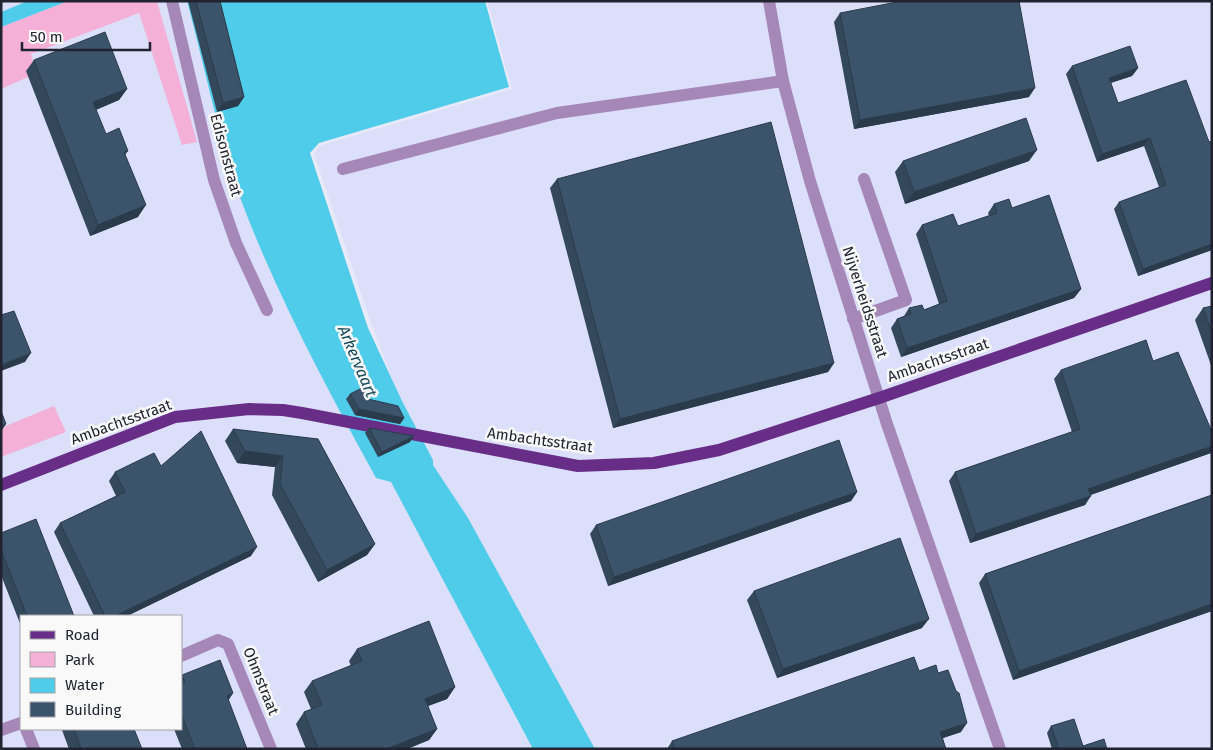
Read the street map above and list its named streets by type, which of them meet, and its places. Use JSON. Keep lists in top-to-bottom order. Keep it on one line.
{"streets":{"main road":["Ambachtsstraat"],"street":["Edisonstraat","Nijverheidsstraat","Ohmstraat"]},"crossings":[["Nijverheidsstraat","Ambachtsstraat"]],"water":["Arkervaart"],"legend":["Road","Park","Water","Building"],"scale_bar":"50 m"}
